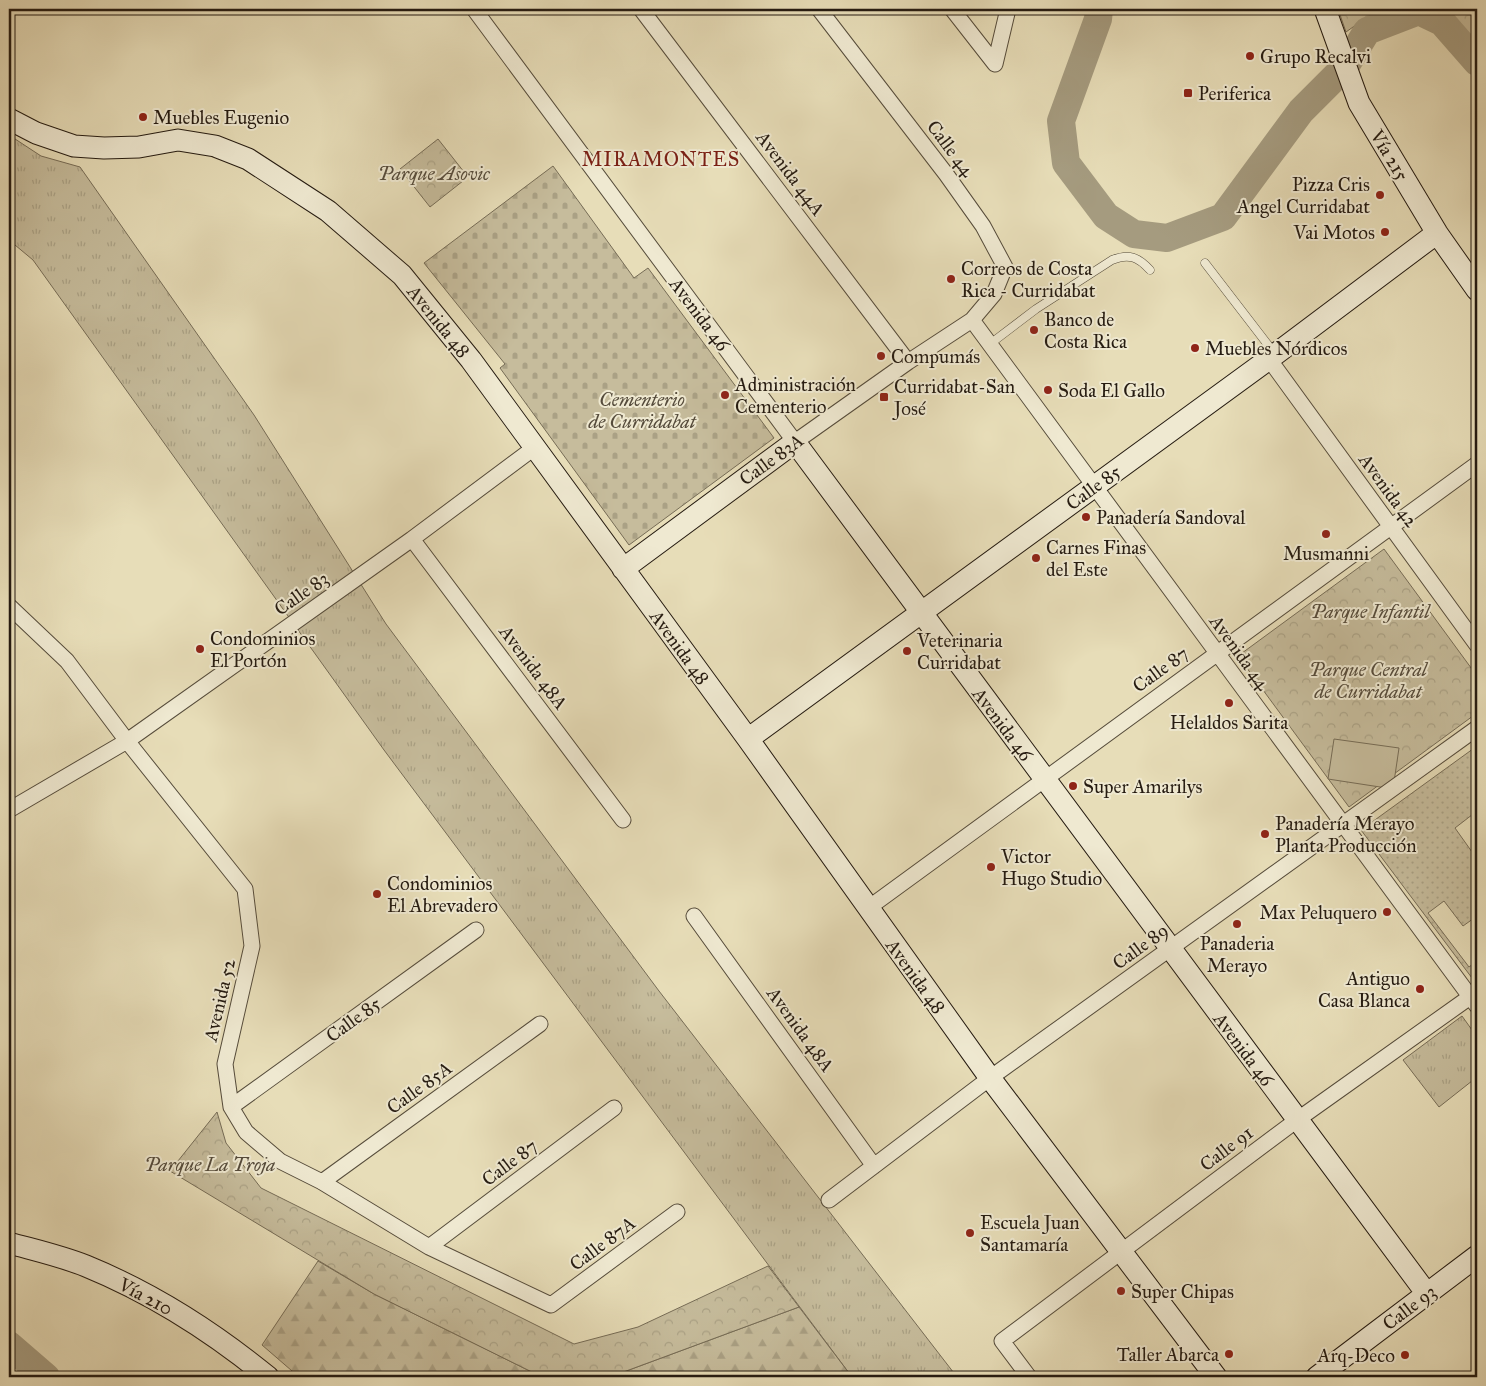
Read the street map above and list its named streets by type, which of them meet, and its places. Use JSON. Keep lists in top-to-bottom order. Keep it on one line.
{"streets":{"main road":["Vía 215","Avenida 46","Avenida 48","Calle 83A","Calle 85","Vía 210","Calle 93"],"street":["Calle 44","Avenida 44A","Avenida 42","Calle 83","Avenida 44","Avenida 48A","Calle 87","Calle 89","Avenida 52","Calle 85A","Calle 91","Calle 87A"]},"crossings":[["Calle 44","Calle 83A"],["Calle 44","Avenida 44"],["Vía 215","Calle 85"],["Avenida 44A","Calle 83A"],["Avenida 46","Calle 83A"],["Avenida 46","Calle 85"],["Avenida 46","Calle 87"],["Avenida 46","Calle 89"],["Avenida 46","Calle 91"],["Avenida 46","Calle 93"],["Avenida 48","Calle 83A"],["Avenida 48","Calle 85"],["Avenida 48","Calle 83"],["Avenida 48","Calle 87"],["Avenida 48","Calle 89"],["Avenida 48","Calle 91"],["Calle 83A","Avenida 44"],["Calle 85","Avenida 42"],["Calle 85","Avenida 44"],["Calle 85","Avenida 52"],["Avenida 42","Calle 87"],["Calle 83","Avenida 48A"],["Calle 83","Avenida 52"],["Avenida 44","Calle 87"],["Avenida 44","Calle 89"],["Avenida 44","Calle 91"],["Avenida 48A","Calle 89"],["Calle 87","Avenida 52"],["Avenida 52","Calle 85A"],["Avenida 52","Calle 87A"]],"districts":["MIRAMONTES"],"parks":["Parque Asovic","Cementerio de Curridabat","Parque Infantil","Parque Central de Curridabat","Parque La Troja"],"places":{"other":["Grupo Recalvi","Muebles Eugenio","Pizza Cris Angel Curridabat","Vai Motos","Correos de Costa Rica - Curridabat","Banco de Costa Rica","Muebles Nórdicos","Compumás","Soda El Gallo","Administración Cementerio","Panadería Sandoval","Musmanni","Carnes Finas del Este","Condominios El Portón","Veterinaria Curridabat","Helaldos Sarita","Super Amarilys","Panadería Merayo Planta Producción","Victor Hugo Studio","Condominios El Abrevadero","Max Peluquero","Panaderia Merayo","Antiguo Casa Blanca","Escuela Juan Santamaría","Super Chipas","Taller Abarca","Arq-Deco"],"transit":["Periferica","Curridabat-San José"]}}
